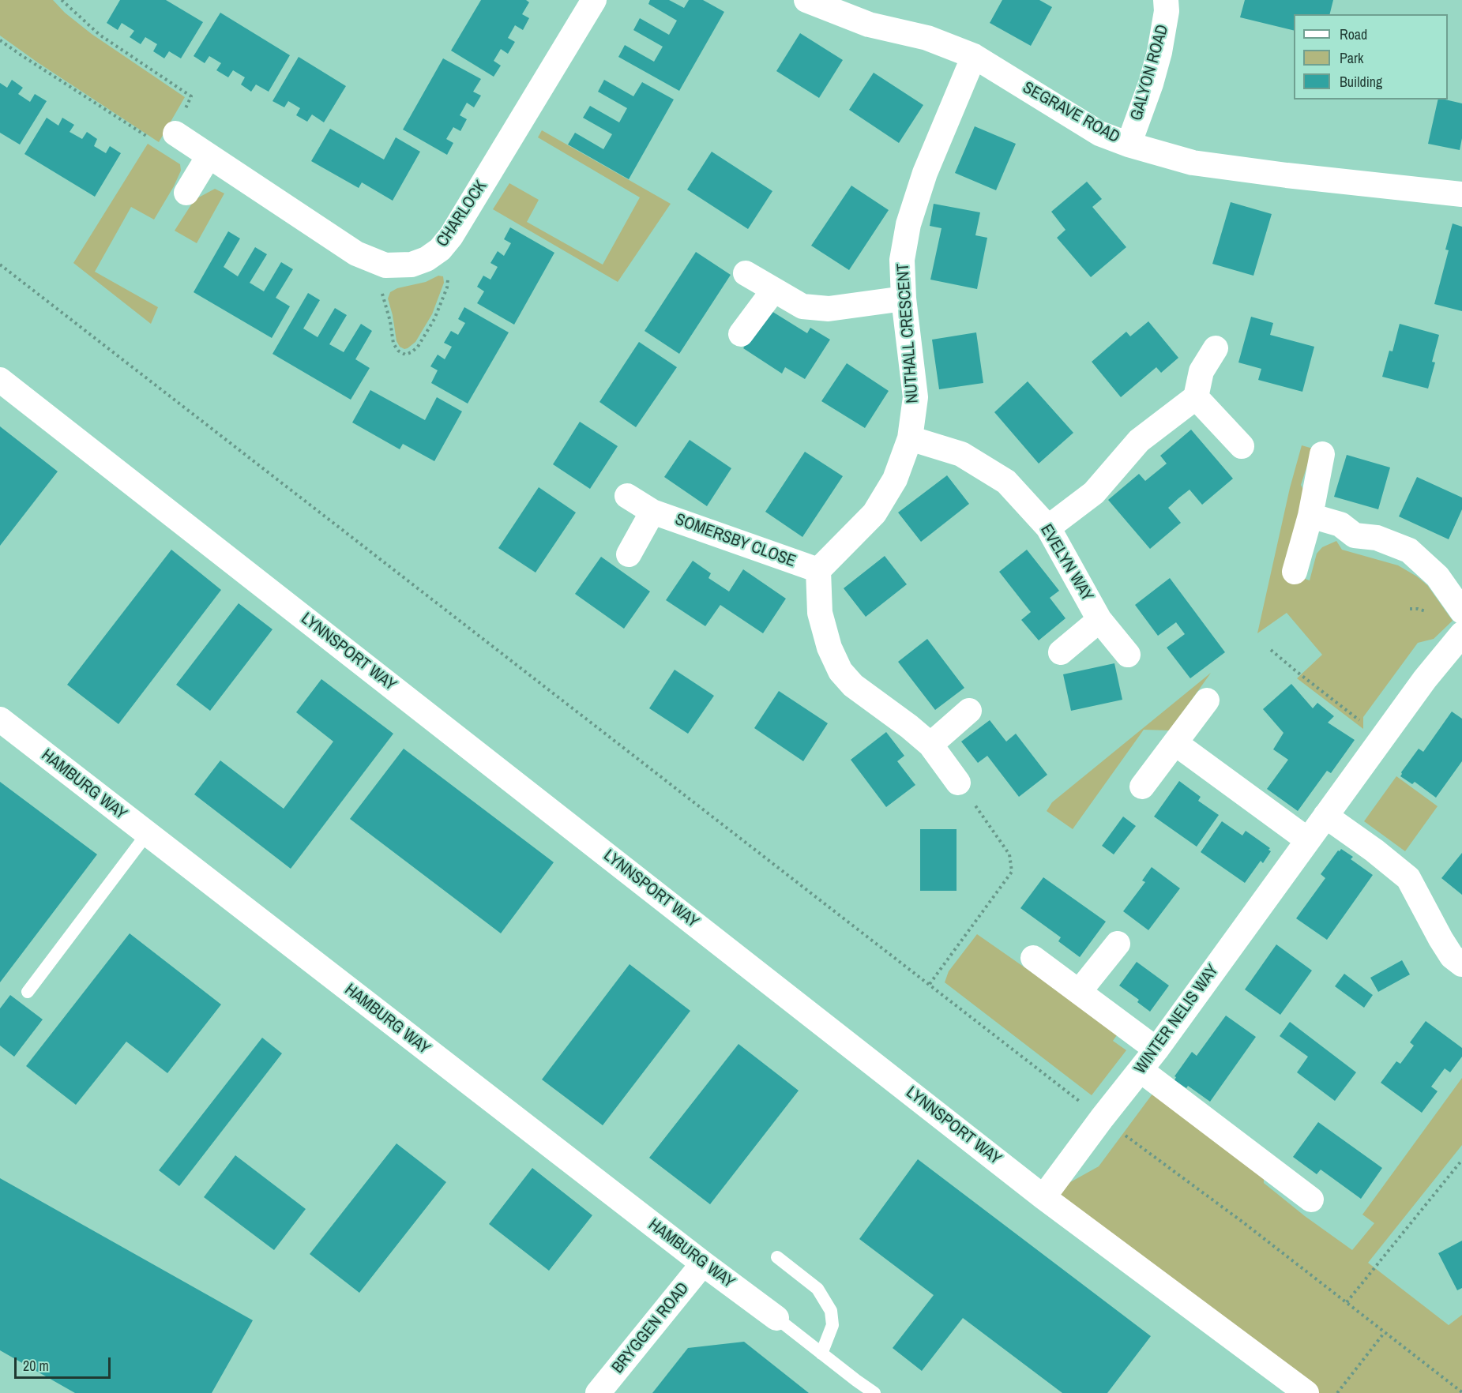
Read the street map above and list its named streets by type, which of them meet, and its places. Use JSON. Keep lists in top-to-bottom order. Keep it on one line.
{"streets":{"street":["GALYON ROAD","SEGRAVE ROAD","CHARLOCK","NUTHALL CRESCENT","SOMERSBY CLOSE","EVELYN WAY","LYNNSPORT WAY","HAMBURG WAY","WINTER NELIS WAY","BRYGGEN ROAD"]},"crossings":[["GALYON ROAD","SEGRAVE ROAD"],["SEGRAVE ROAD","NUTHALL CRESCENT"],["NUTHALL CRESCENT","SOMERSBY CLOSE"],["NUTHALL CRESCENT","EVELYN WAY"],["LYNNSPORT WAY","WINTER NELIS WAY"],["HAMBURG WAY","BRYGGEN ROAD"]],"legend":["Road","Park","Building"],"scale_bar":"20 m"}
